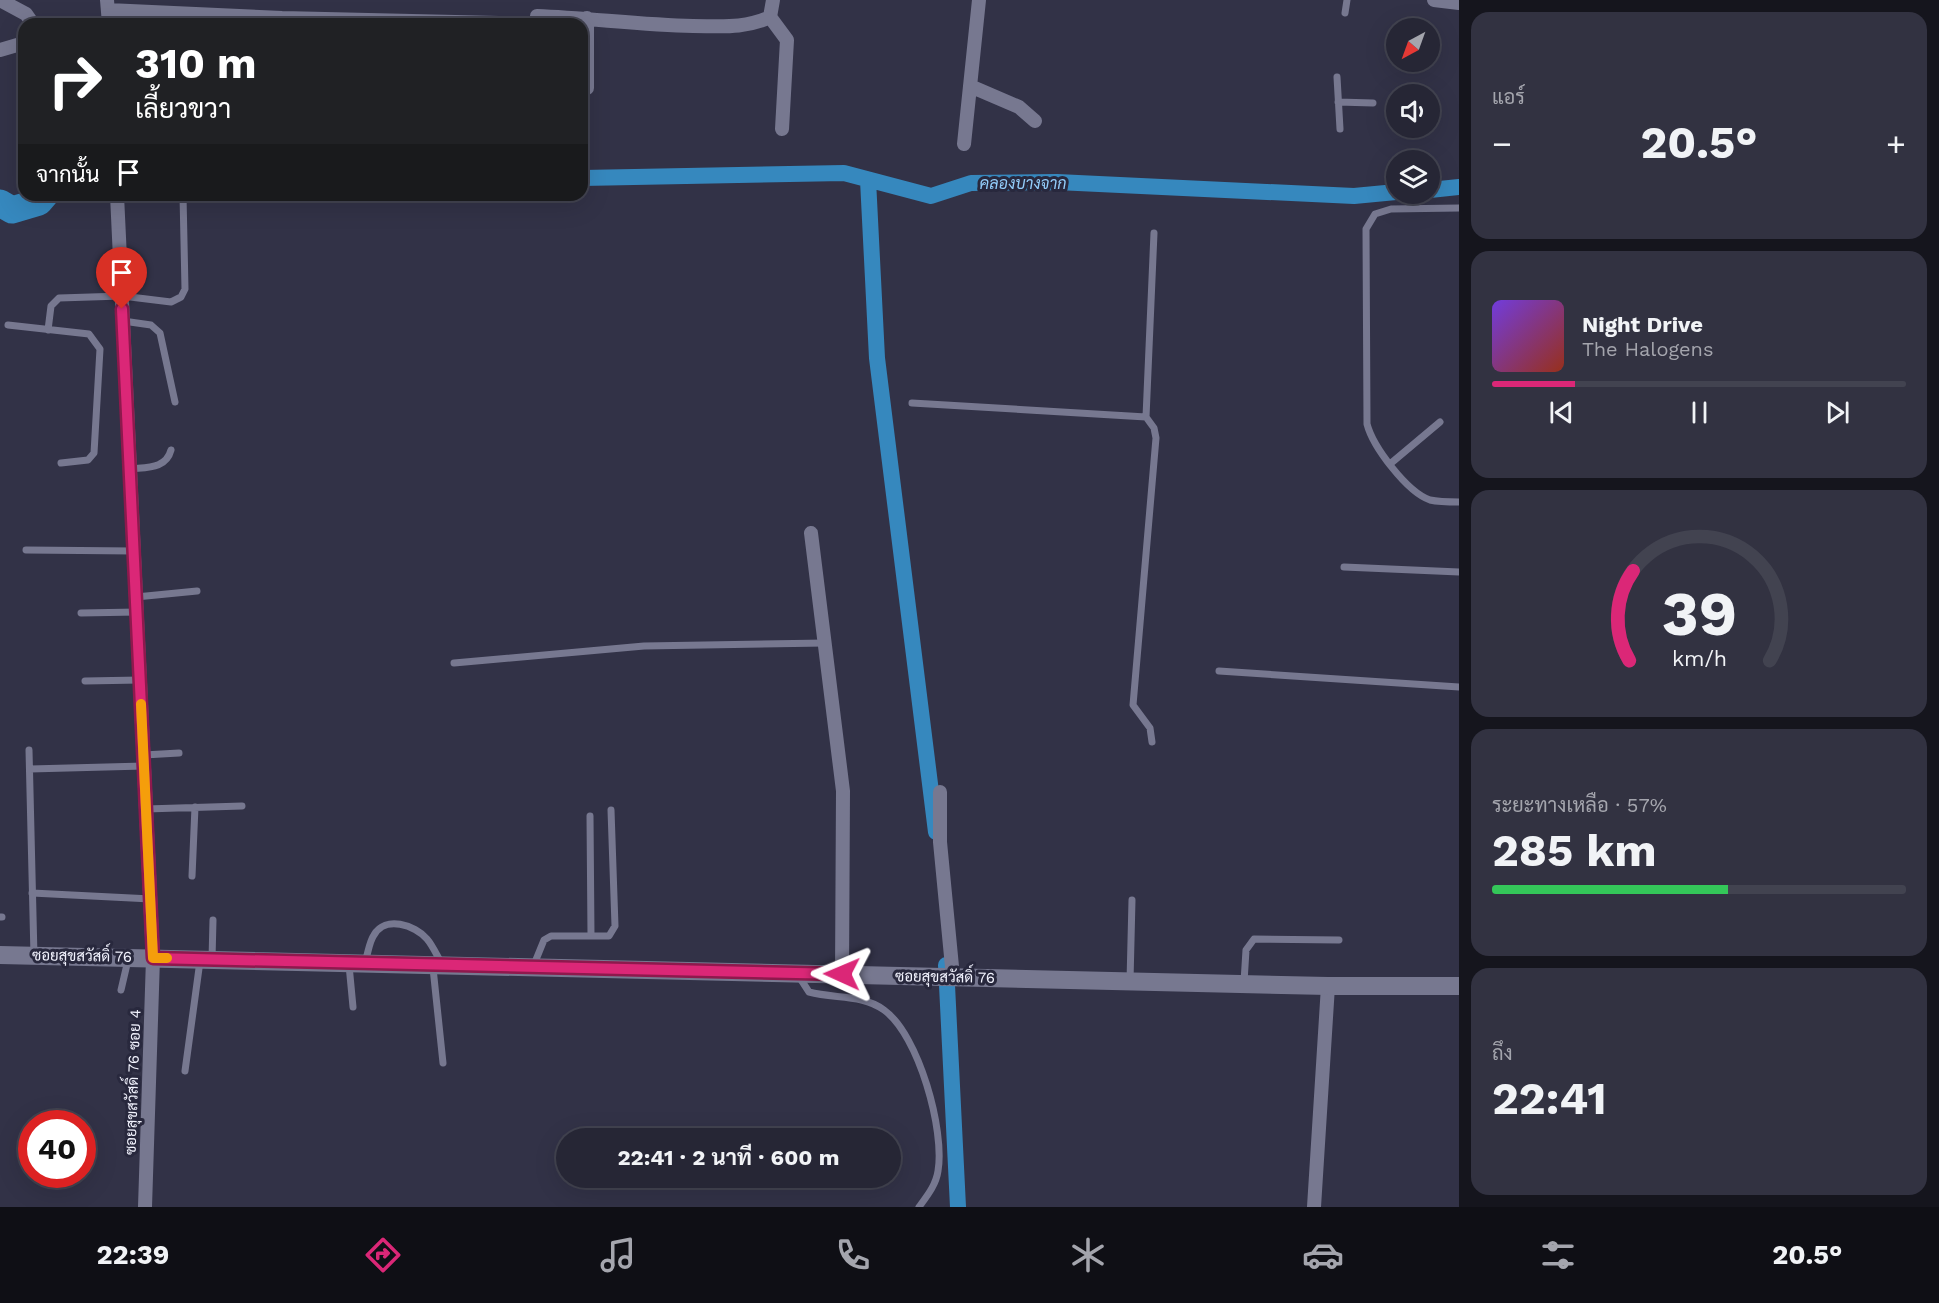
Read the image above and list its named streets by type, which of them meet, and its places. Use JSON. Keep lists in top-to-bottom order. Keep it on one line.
{"streets":{"street":["ซอยสุขสวัสดิ์ 76","ซอยสุขสวัสดิ์ 76 ซอย 4"]},"crossings":[["ซอยสุขสวัสดิ์ 76","ซอยสุขสวัสดิ์ 76 ซอย 4"]],"water":["คลองบางจาก"],"north":"bottom left","page":{"tile":["แอร์",["ระยะทางเหลือ · 57%","285 km"],["ถึง","22:41"]],"turn":["310 m","เลี้ยวขวา"],"heat":["−","20.5°","+"],"then":"จากนั้น","song":["Night Drive","The Halogens"],"limit":"40","trip":"22:41 · 2 นาที · 600 m","tabs":["22:39","20.5°"],"gauge":["39","km/h"]}}
